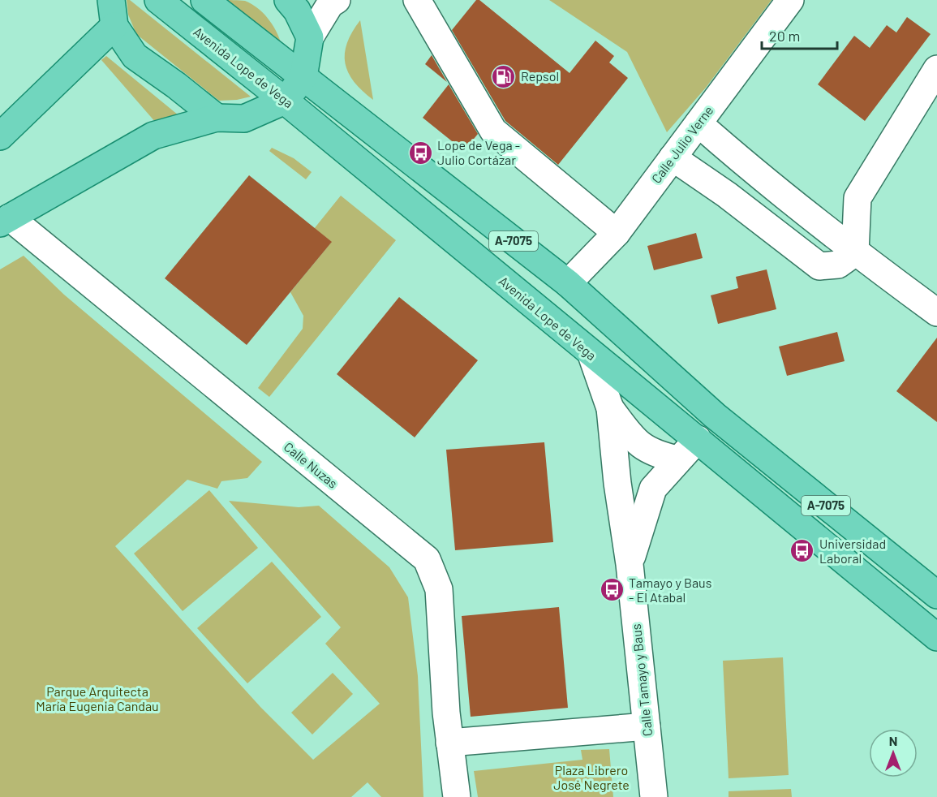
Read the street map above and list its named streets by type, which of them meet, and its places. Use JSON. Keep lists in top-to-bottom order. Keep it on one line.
{"streets":{"main road":["Avenida Lope de Vega","A-7075"],"street":["Calle Julio Verne","Calle Nuzas","Calle Tamayo y Baus"]},"crossings":[["Avenida Lope de Vega","Calle Tamayo y Baus"],["Calle Julio Verne","A-7075"]],"parks":["Parque Arquitecta María Eugenia Candau","Plaza Librero José Negrete"],"places":{"fuel station":["Repsol"],"bus stop":["Lope de Vega - Julio Cortázar","Universidad Laboral","Tamayo y Baus - El Atabal"]},"scale_bar":"20 m","north":"top"}
